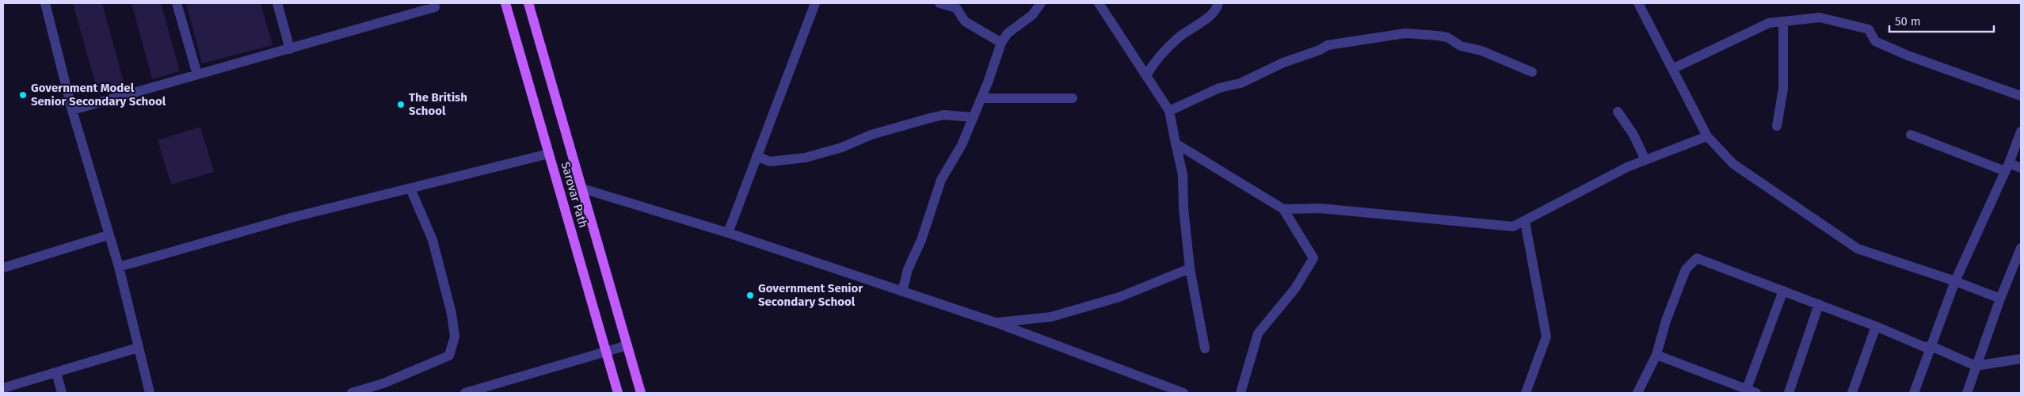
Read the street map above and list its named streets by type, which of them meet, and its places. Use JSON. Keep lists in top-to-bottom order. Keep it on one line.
{"streets":{"main road":["Sarovar Path"]},"places":["Government Model Senior Secondary School","The British School","Government Senior Secondary School"],"scale_bar":"50 m"}
